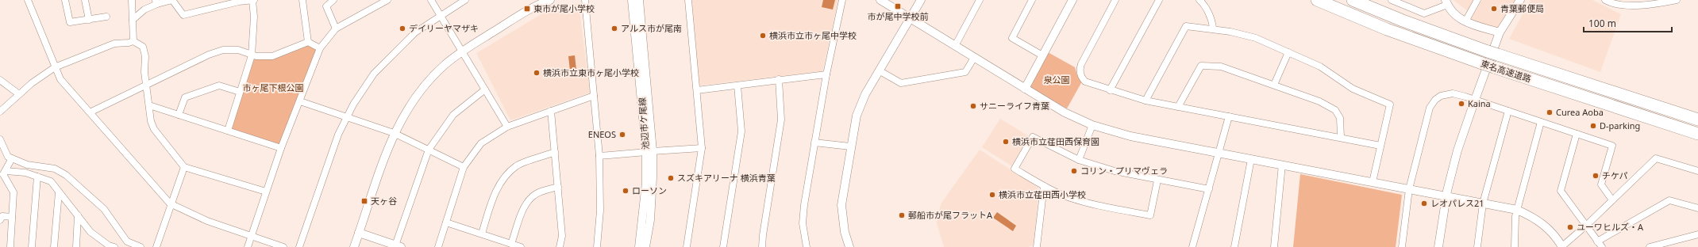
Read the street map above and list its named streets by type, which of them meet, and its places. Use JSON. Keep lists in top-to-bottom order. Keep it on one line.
{"streets":{"highway":["東名高速道路"],"street":["池辺市ケ尾線"]},"parks":["泉公園","市ヶ尾下根公園"],"places":{"transit":["市が尾中学校前","東市が尾小学校","天ヶ谷"],"other":["青葉郵便局","デイリーヤマザキ","アルス市が尾南","横浜市立市ヶ尾中学校","横浜市立東市ヶ尾小学校","Kaina","サニーライフ青葉","Curea Aoba","D-parking","ENEOS","横浜市立荏田西保育園","コリン・プリマヴェラ","チケパ","スズキアリーナ 横浜青葉","ローソン","横浜市立荏田西小学校","レオパレス21","郵船市が尾フラットA","ユーワヒルズ・A"]},"scale_bar":"100 m"}
